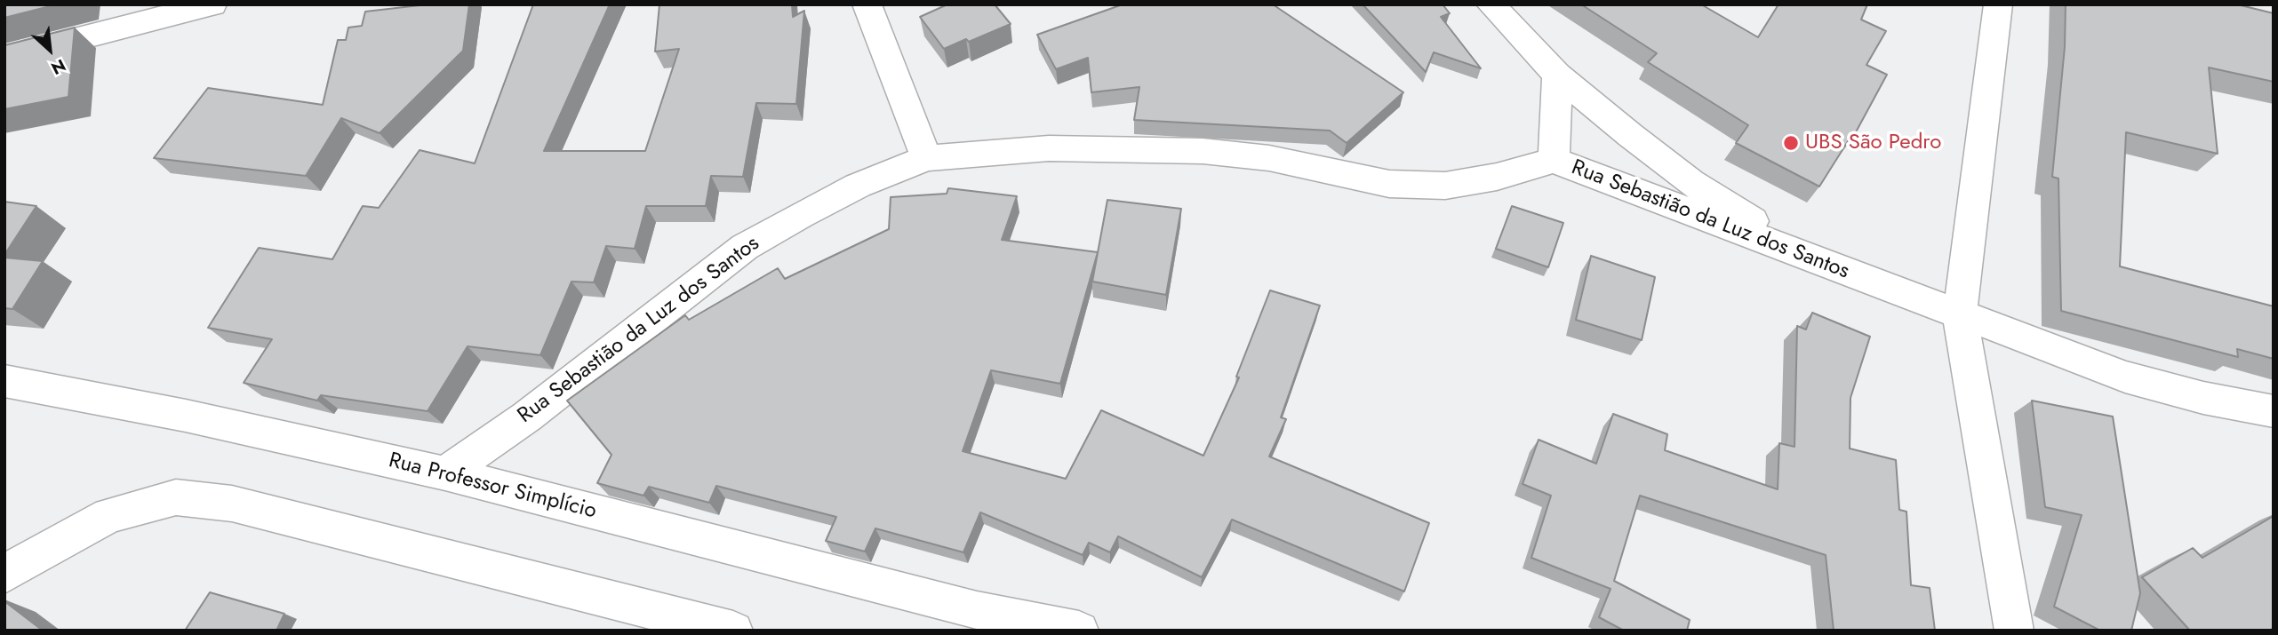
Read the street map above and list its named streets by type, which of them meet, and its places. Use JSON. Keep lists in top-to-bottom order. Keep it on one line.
{"streets":{"street":["Rua Sebastião da Luz dos Santos","Rua Professor Simplício"]},"crossings":[["Rua Sebastião da Luz dos Santos","Rua Professor Simplício"]],"places":["UBS São Pedro"],"north":"bottom right"}
